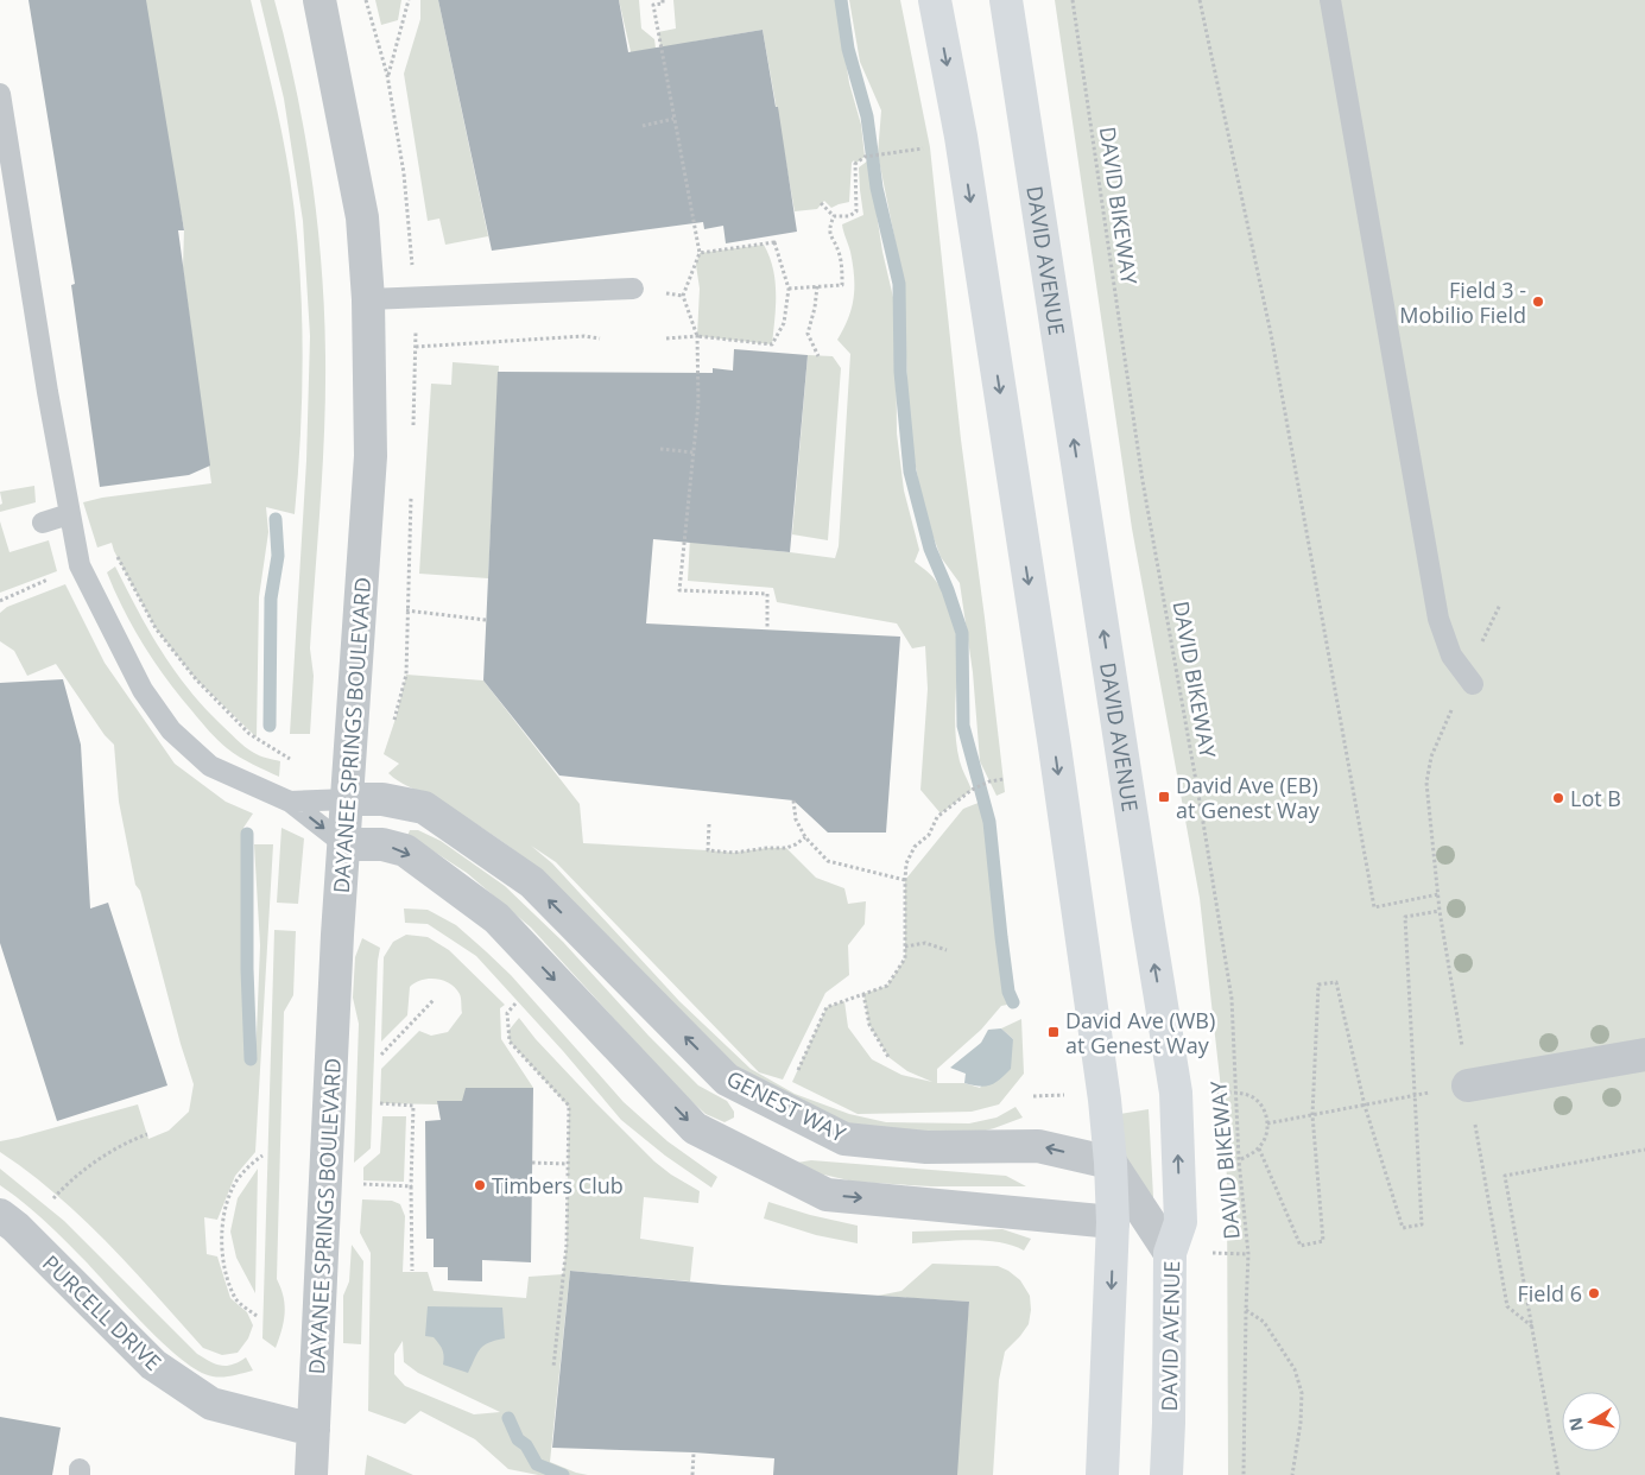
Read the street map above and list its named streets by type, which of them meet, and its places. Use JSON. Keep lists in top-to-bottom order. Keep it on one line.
{"streets":{"main road":["DAVID AVENUE"],"street":["DAYANEE SPRINGS BOULEVARD","GENEST WAY","PURCELL DRIVE"],"path":["DAVID BIKEWAY"]},"crossings":[["DAYANEE SPRINGS BOULEVARD","GENEST WAY"],["DAYANEE SPRINGS BOULEVARD","PURCELL DRIVE"]],"places":{"other":["Field 3 - Mobilio Field","Lot B","Timbers Club","Field 6"],"transit":["David Ave (EB) at Genest Way","David Ave (WB) at Genest Way"]},"north":"left"}
